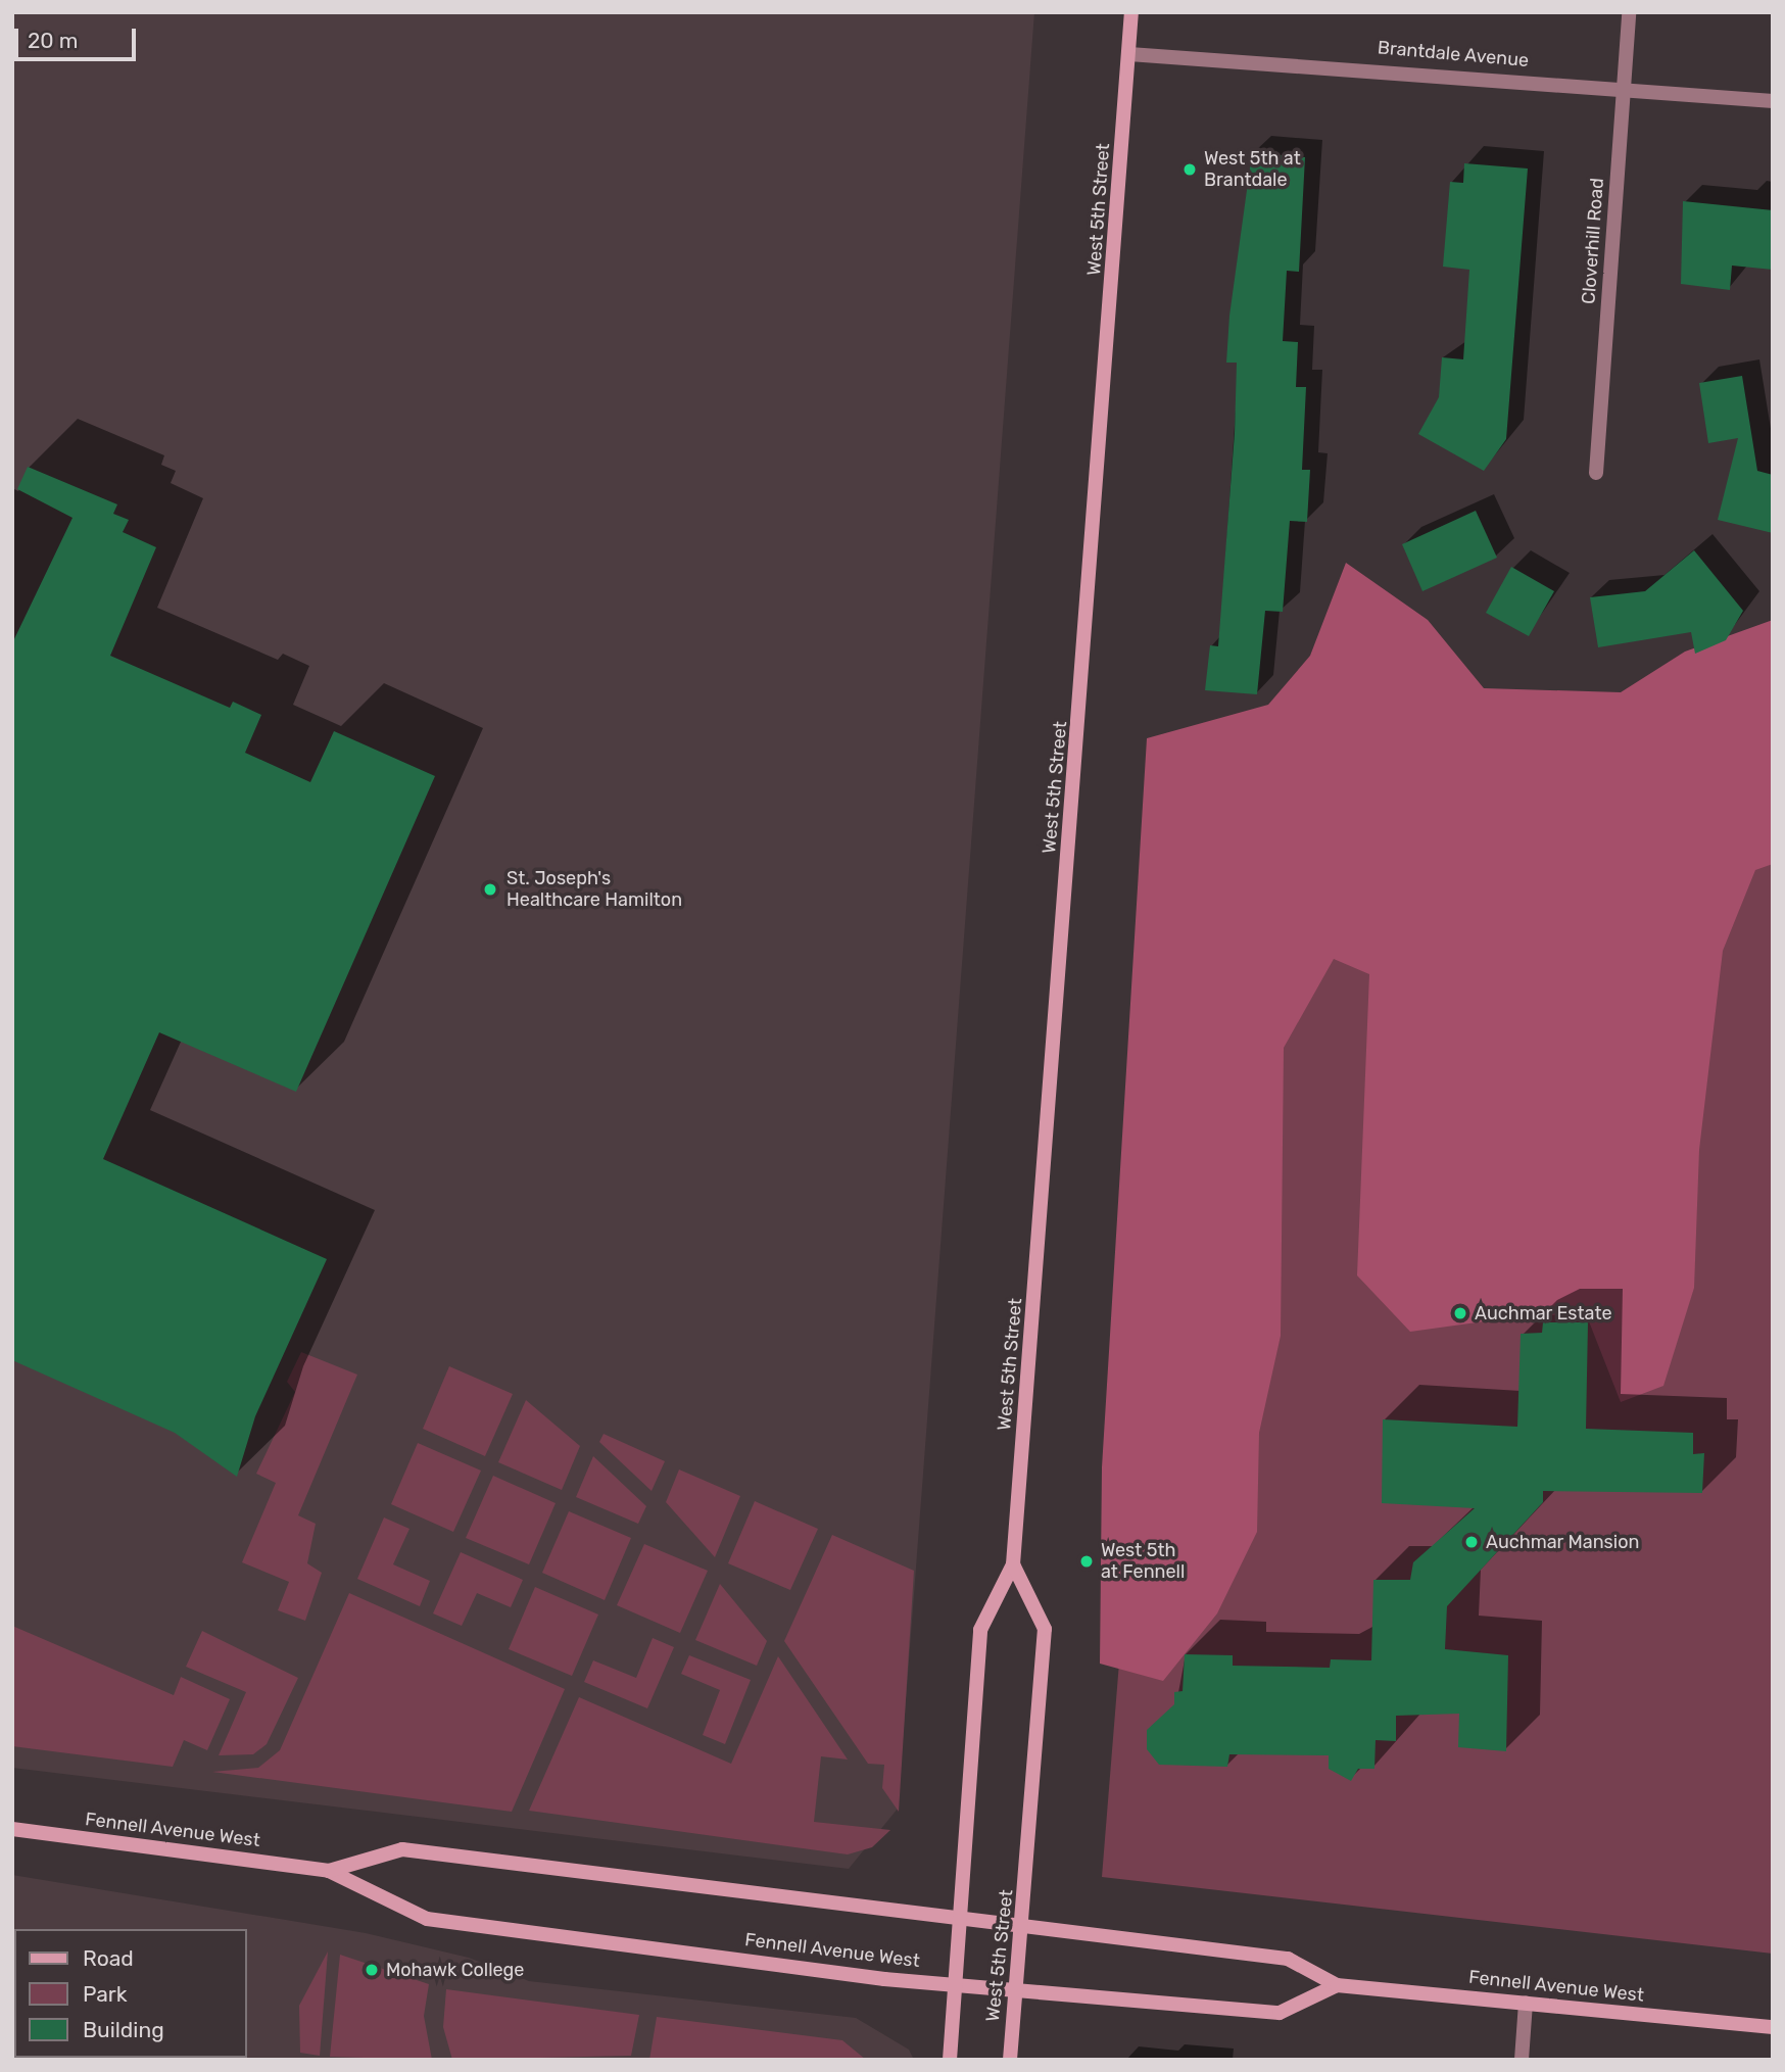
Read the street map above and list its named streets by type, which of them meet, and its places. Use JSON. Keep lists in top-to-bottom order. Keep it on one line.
{"streets":{"main road":["West 5th Street","Fennell Avenue West"],"street":["Brantdale Avenue","Cloverhill Road"]},"crossings":[["Brantdale Avenue","West 5th Street"],["Brantdale Avenue","Cloverhill Road"],["West 5th Street","Fennell Avenue West"]],"places":["West 5th at Brantdale","St. Joseph's Healthcare Hamilton","Auchmar Estate","Auchmar Mansion","West 5th at Fennell","Mohawk College"],"legend":["Road","Park","Building"],"scale_bar":"20 m"}
